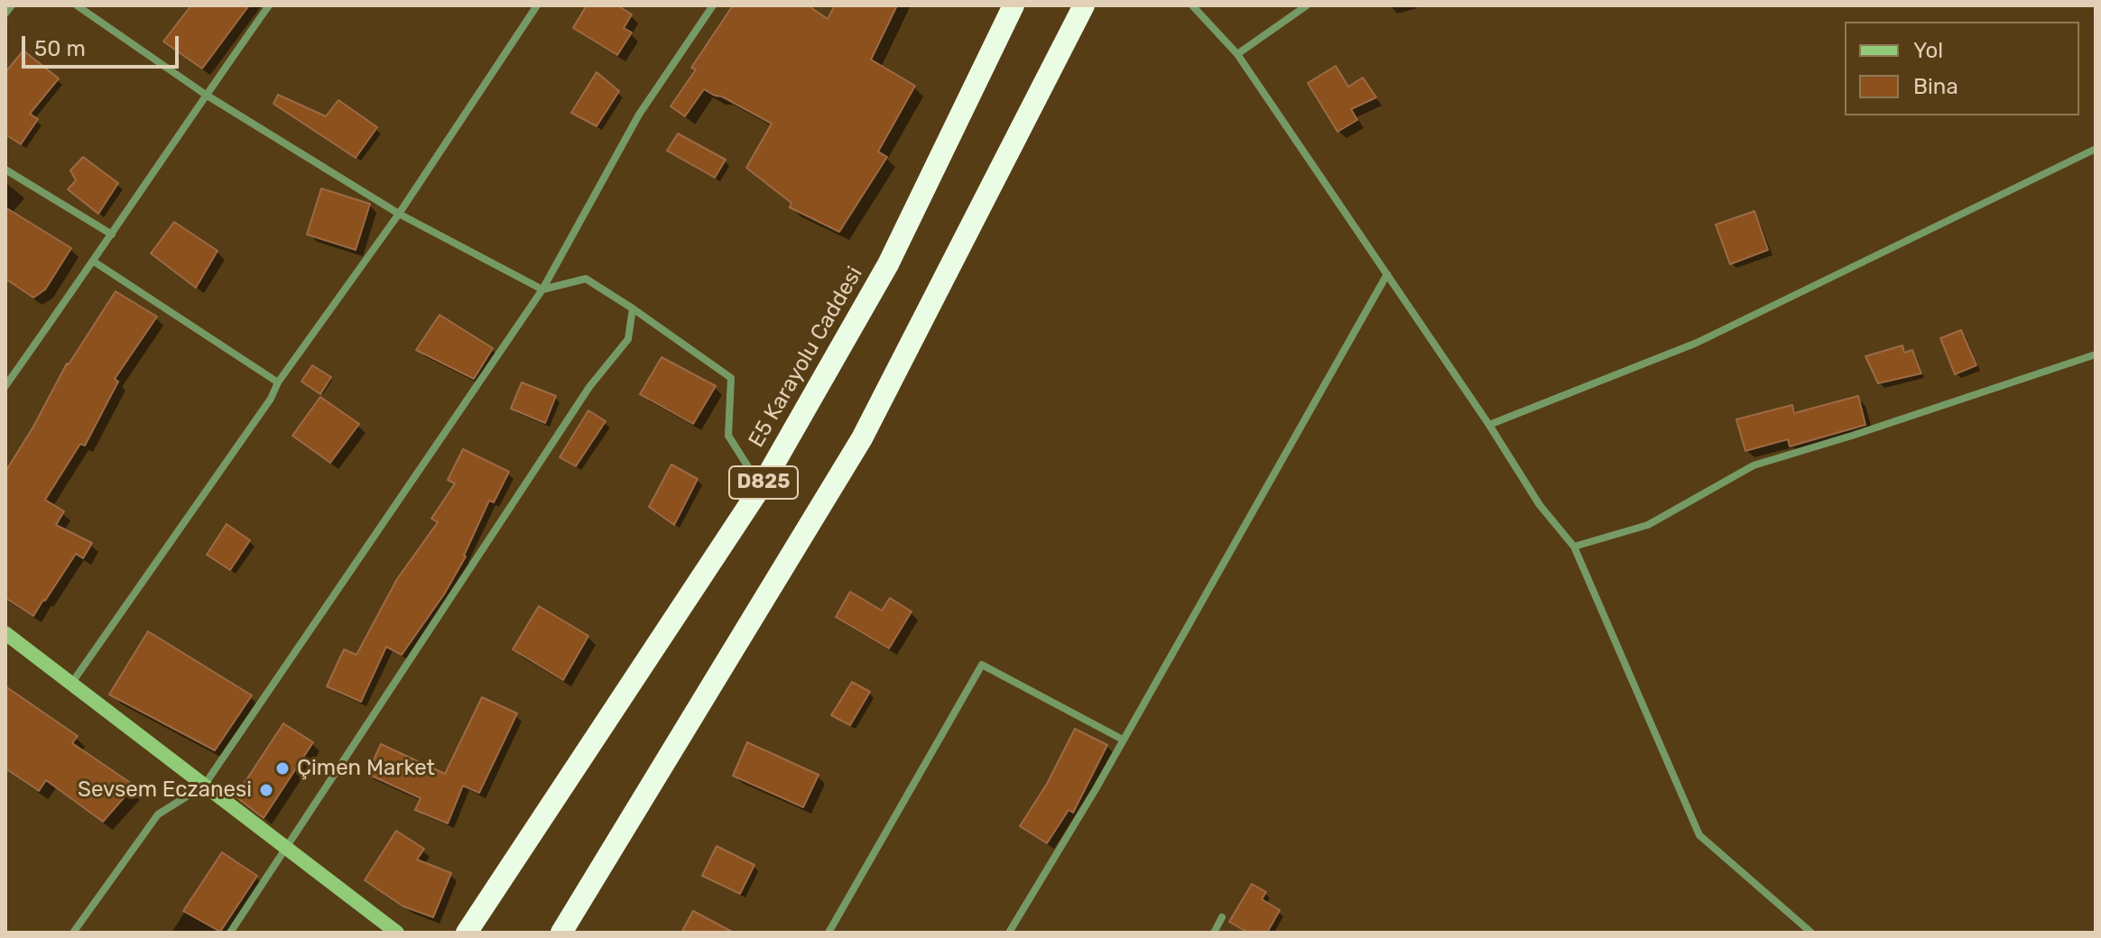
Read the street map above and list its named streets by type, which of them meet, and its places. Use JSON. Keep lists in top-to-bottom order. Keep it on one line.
{"streets":{"highway":["E5 Karayolu Caddesi","D825"]},"places":["Çimen Market","Sevsem Eczanesi"],"legend":["Yol","Bina"],"scale_bar":"50 m"}
